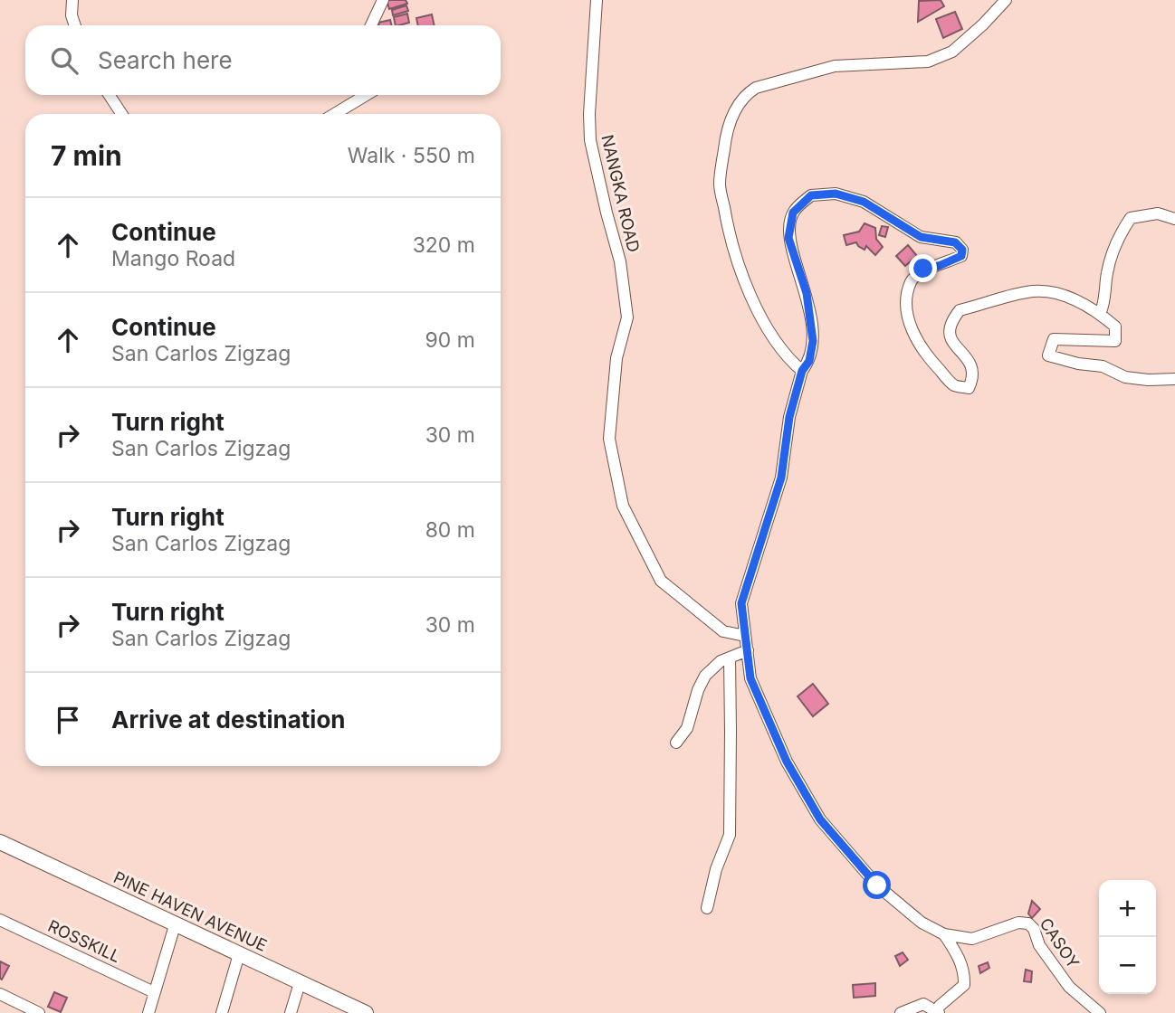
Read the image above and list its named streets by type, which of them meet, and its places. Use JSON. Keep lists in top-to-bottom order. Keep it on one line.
{"streets":{"street":["NANGKA ROAD","PINE HAVEN AVENUE","ROSSKILL","CASOY"]},"page":{"search":"Search here","heading":["7 min","Walk · 550 m"],"list":[["Continue","Mango Road","320 m"],["Continue","San Carlos Zigzag","90 m"],["Turn right","San Carlos Zigzag","30 m"],["Turn right","San Carlos Zigzag","80 m"],["Turn right","San Carlos Zigzag","30 m"],"Arrive at destination"],"map_buttons":["+","−"]}}
